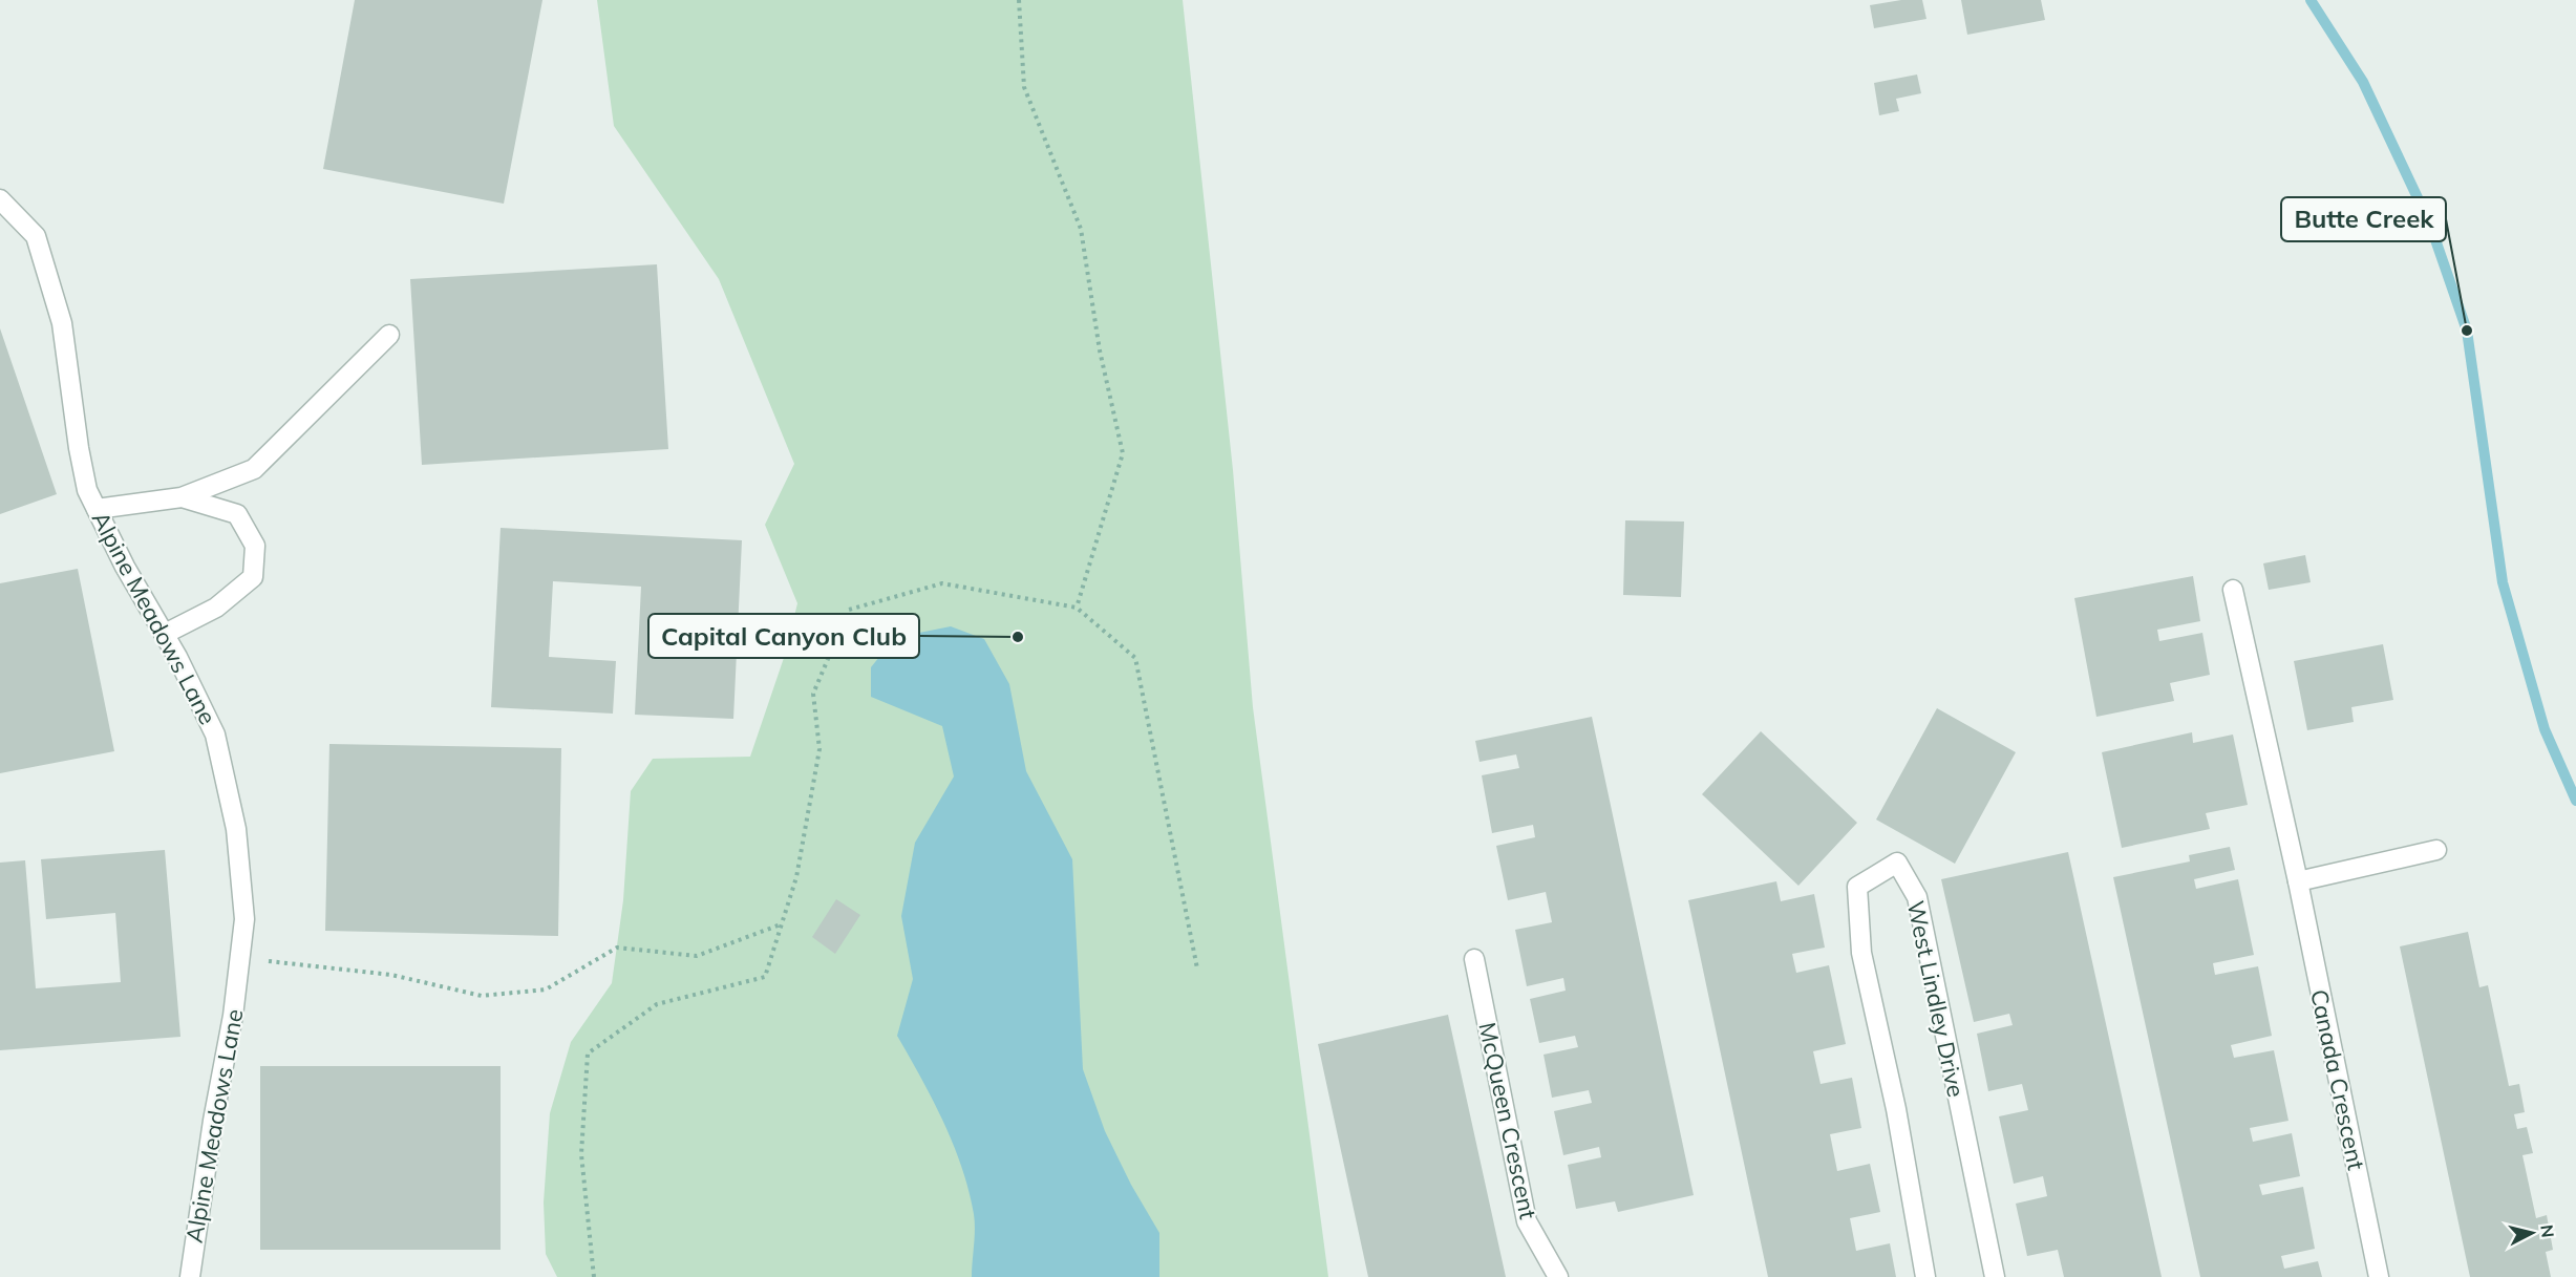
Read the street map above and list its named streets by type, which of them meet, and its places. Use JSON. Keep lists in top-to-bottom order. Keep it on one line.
{"streets":{"street":["Alpine Meadows Lane","West Lindley Drive","Canada Crescent","McQueen Crescent"]},"places":["Butte Creek","Capital Canyon Club"],"north":"right"}
